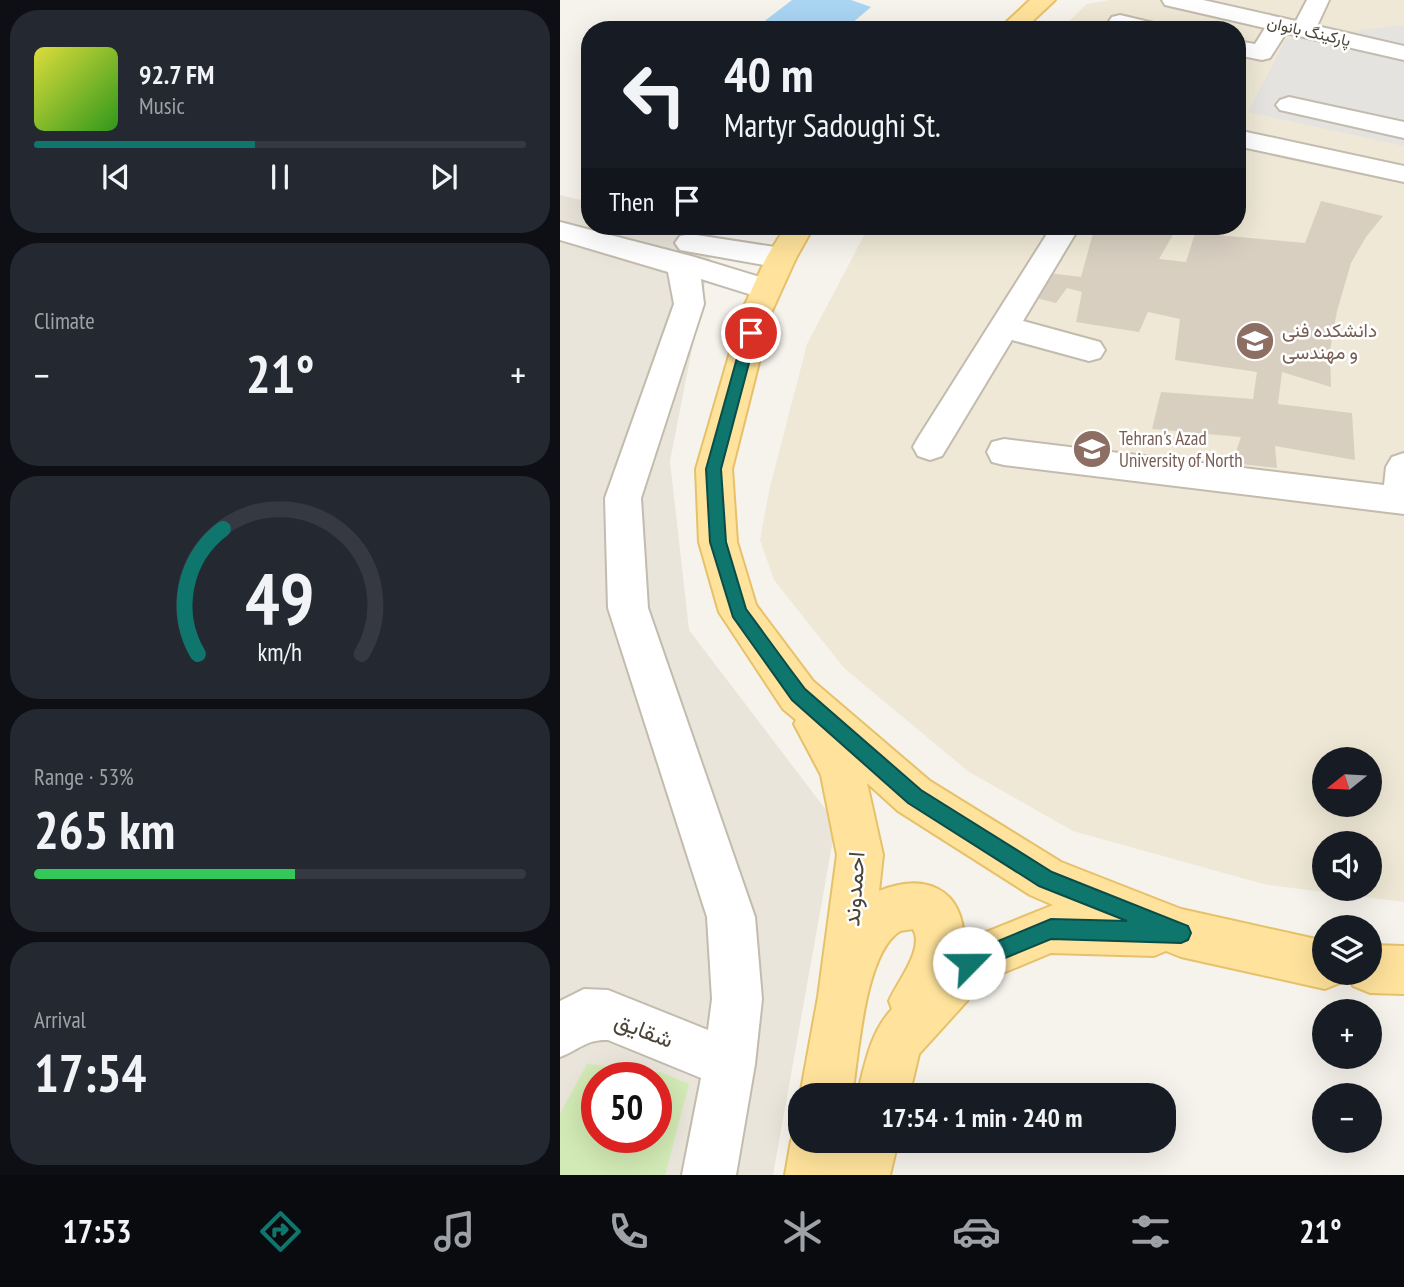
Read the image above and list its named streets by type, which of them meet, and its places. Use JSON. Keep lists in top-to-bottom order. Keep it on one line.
{"streets":{"main road":["احمدوند"],"street":["پارکینگ بانوان","شقایق"]},"places":{"school or university":["دانشکده فنی و مهندسی","Tehran's Azad University of North"]},"north":"left","page":{"turn":["40 m","Martyr Sadoughi St."],"song":["92.7 FM","Music"],"then":"Then","tile":["Climate",["Range · 53%","265 km"],["Arrival","17:54"]],"heat":["−","21°","+"],"map_buttons":["+","−"],"limit":"50","trip":"17:54 · 1 min · 240 m","tabs":["17:53","21°"],"gauge":["49","km/h"]}}
